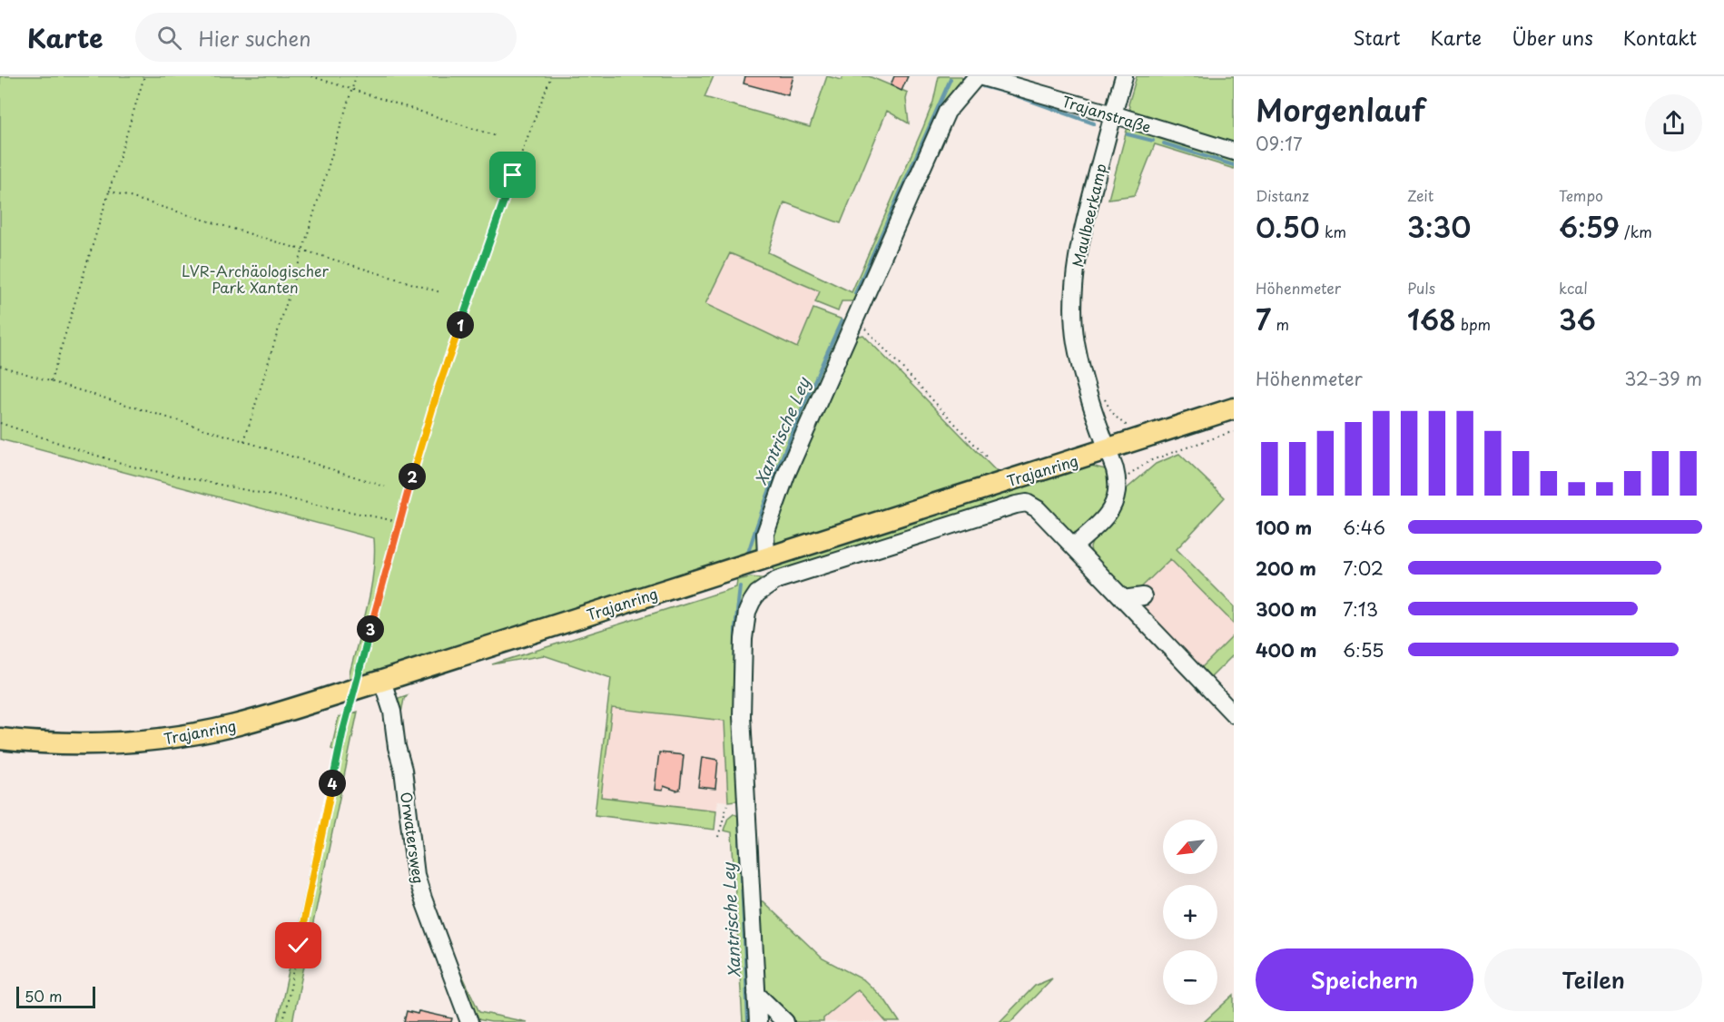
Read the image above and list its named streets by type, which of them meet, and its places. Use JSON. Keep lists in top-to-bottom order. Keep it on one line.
{"streets":{"main road":["Trajanring"],"street":["Trajanstraße","Maulbeerkamp","Orwatersweg"]},"crossings":[["Trajanstraße","Maulbeerkamp"],["Maulbeerkamp","Trajanring"],["Trajanring","Orwatersweg"]],"water":["Xantrische Ley"],"parks":["LVR-Archäologischer Park Xanten"],"scale_bar":"50 m","north":"bottom left","page":{"header":"Karte","search":"Hier suchen","nav":["Start","Karte","Über uns","Kontakt"],"heading":["Morgenlauf","09:17"],"stats":[["Distanz","0.50 km"],["Zeit","3:30"],["Tempo","6:59 /km"],["Höhenmeter","7 m"],["Puls","168 bpm"],["kcal","36"]],"pins":["1","2","3","4"],"chart":["Höhenmeter","32–39 m"],"list":[{"name":"100 m","note":"6:46"},{"name":"200 m","note":"7:02"},{"name":"300 m","note":"7:13"},{"name":"400 m","note":"6:55"}],"map_buttons":["+","−"],"buttons":["Speichern","Teilen"],"scale":"50 m"}}
